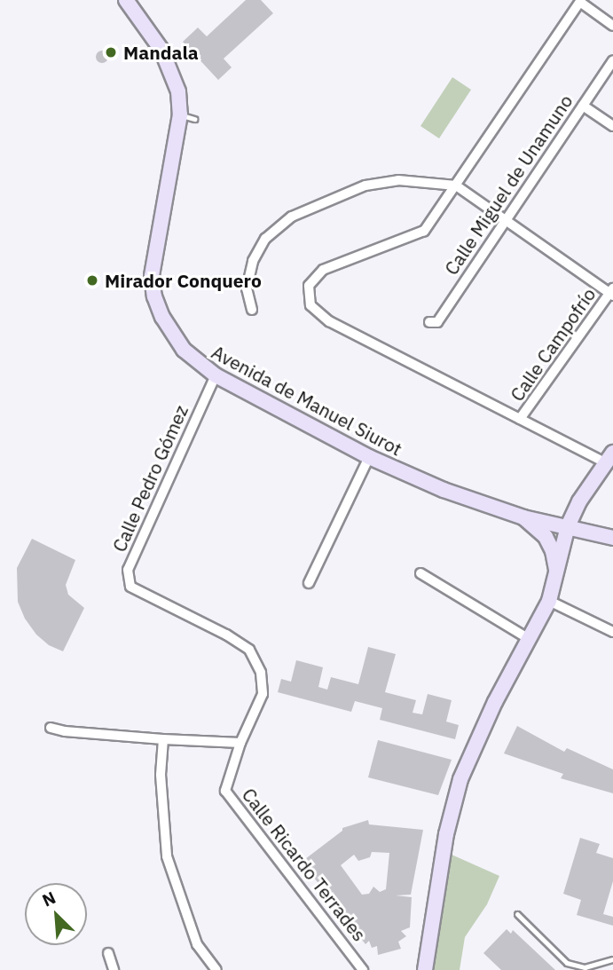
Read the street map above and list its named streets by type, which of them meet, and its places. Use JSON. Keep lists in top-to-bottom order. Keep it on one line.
{"streets":{"street":["Calle Miguel de Unamuno","Calle Campofrío","Avenida de Manuel Siurot","Calle Pedro Gómez","Calle Ricardo Terrades"]},"crossings":[["Avenida de Manuel Siurot","Calle Pedro Gómez"],["Calle Pedro Gómez","Calle Ricardo Terrades"]],"places":["Mandala","Mirador Conquero"],"north":"top left"}
